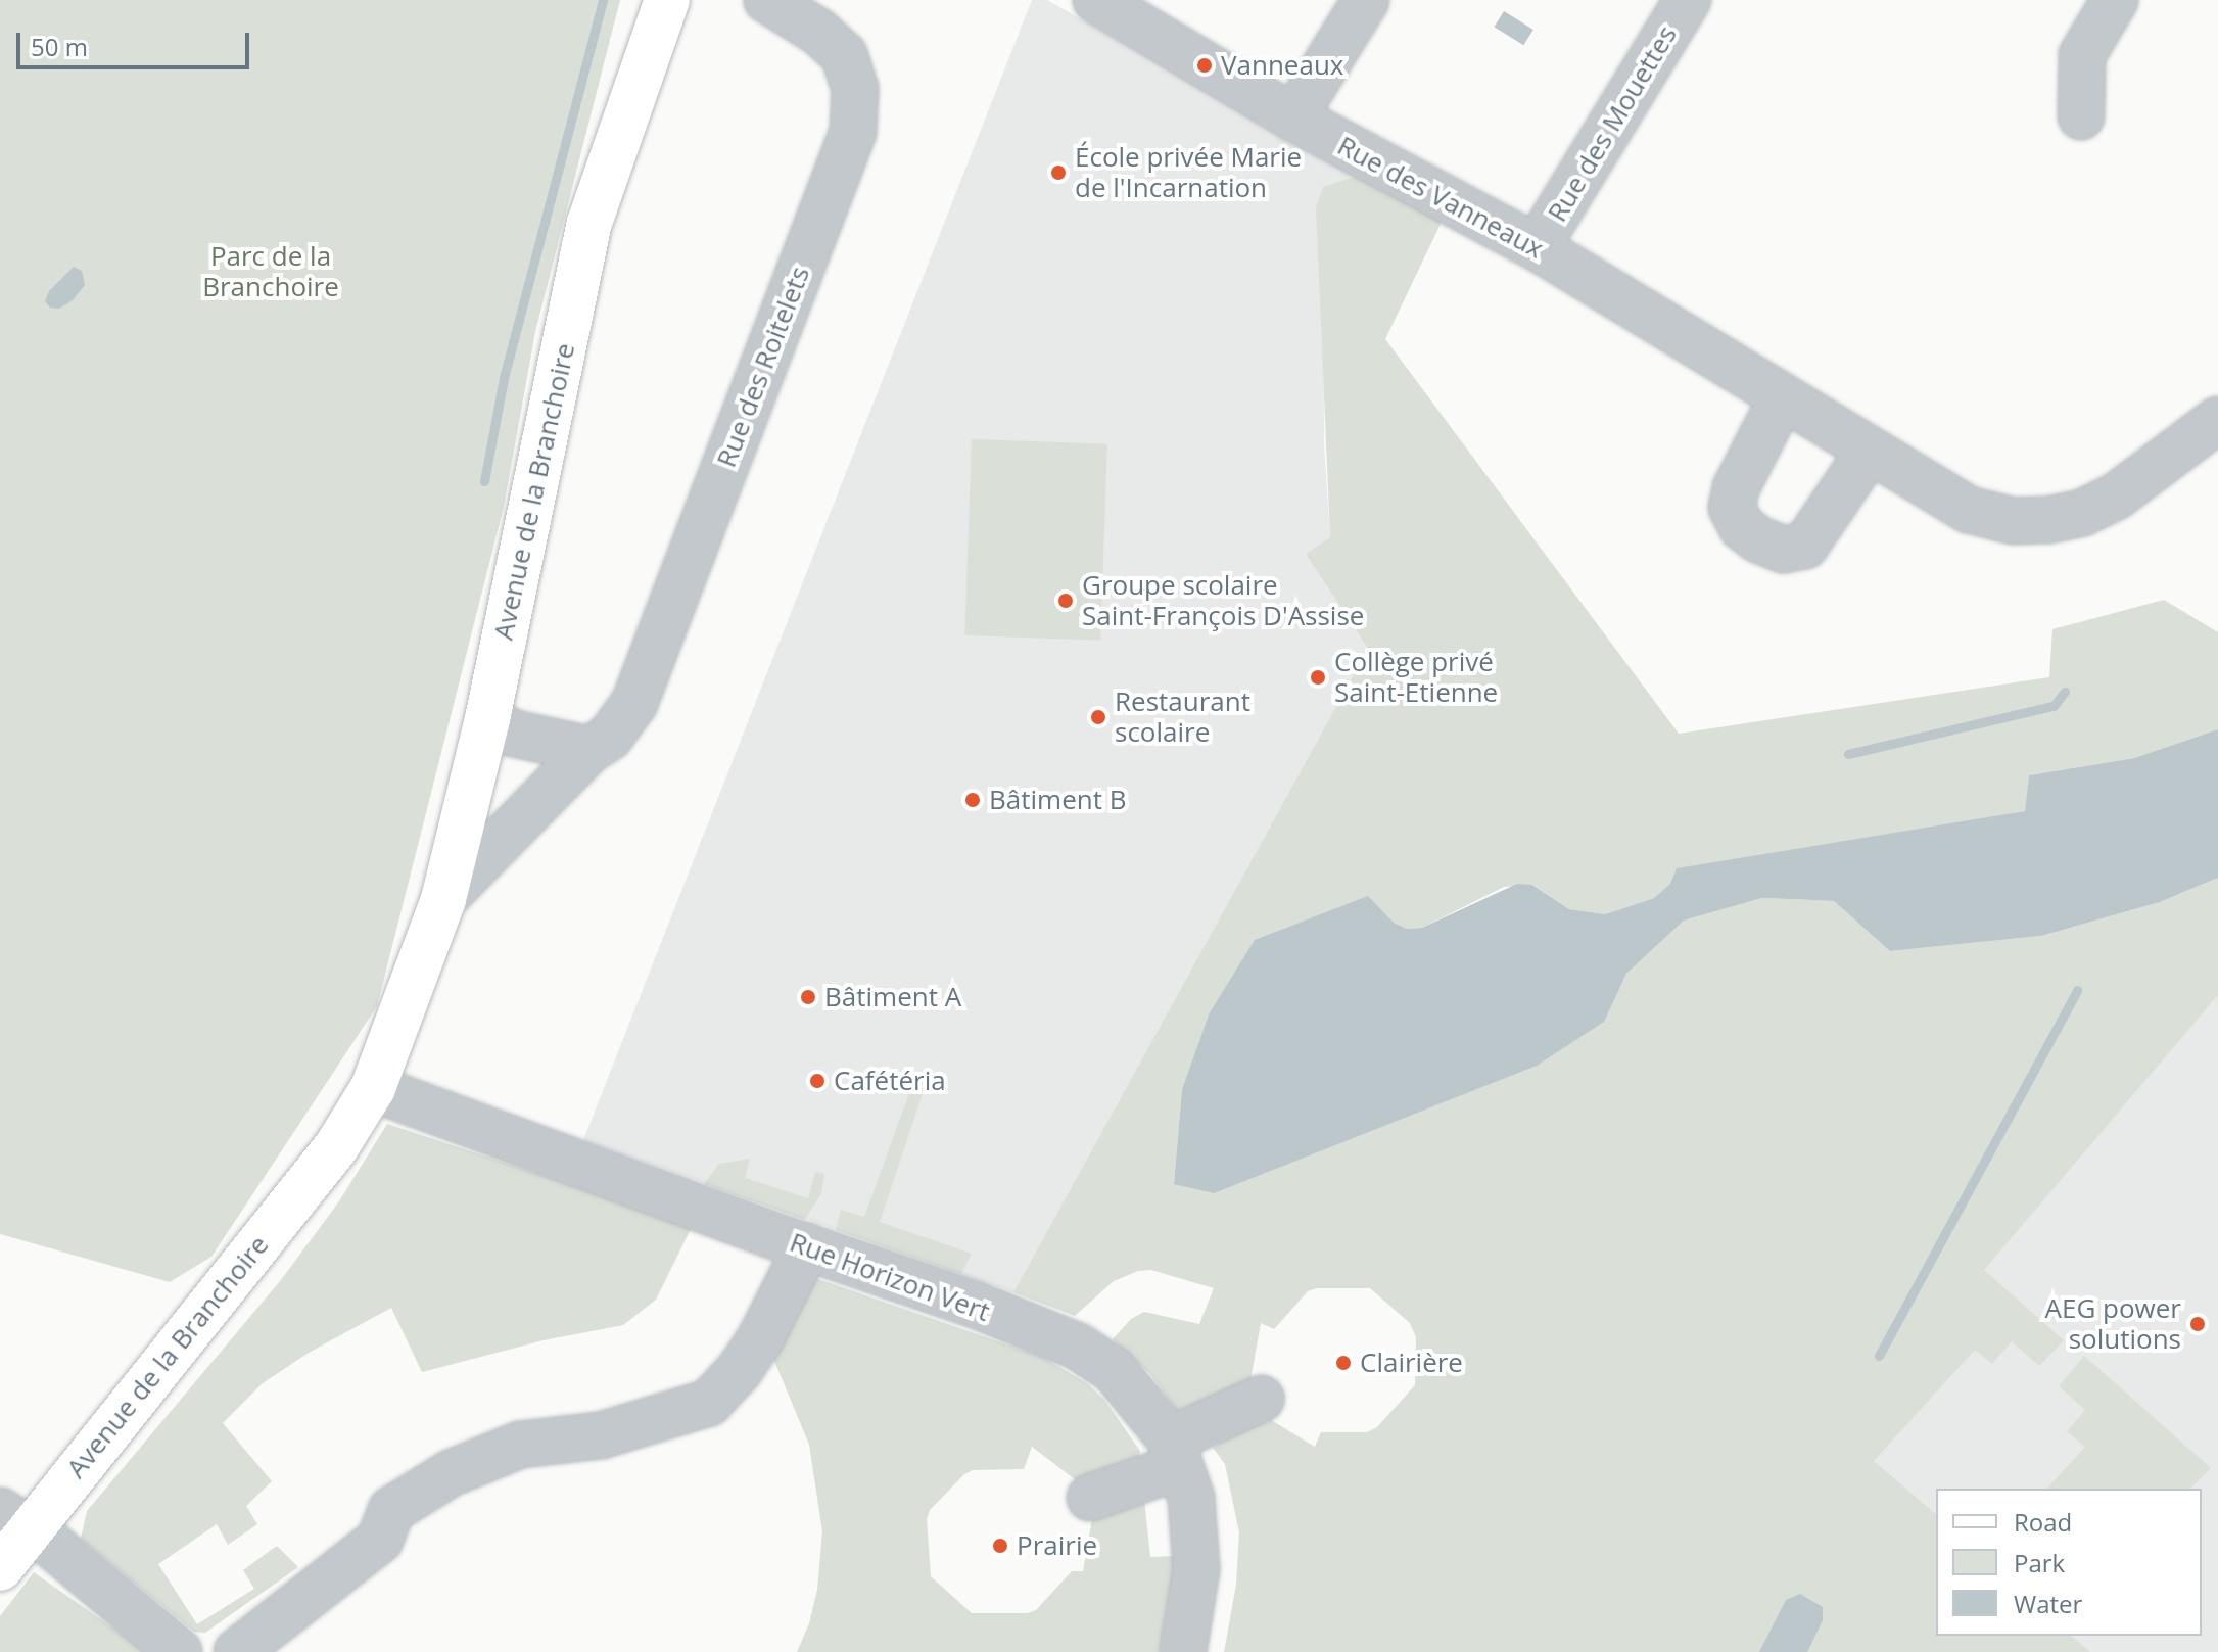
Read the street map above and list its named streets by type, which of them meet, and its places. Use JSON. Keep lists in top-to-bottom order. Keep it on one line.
{"streets":{"main road":["Avenue de la Branchoire"],"street":["Rue des Mouettes","Rue des Vanneaux","Rue des Roitelets","Rue Horizon Vert"]},"crossings":[["Rue des Mouettes","Rue des Vanneaux"],["Rue des Roitelets","Avenue de la Branchoire"],["Avenue de la Branchoire","Rue Horizon Vert"]],"parks":["Parc de la Branchoire"],"places":["Vanneaux","École privée Marie de l'Incarnation","Groupe scolaire Saint-François D'Assise","Collège privé Saint-Etienne","Restaurant scolaire","Bâtiment B","Bâtiment A","Cafétéria","AEG power solutions","Clairière","Prairie"],"legend":["Road","Park","Water"],"scale_bar":"50 m"}
